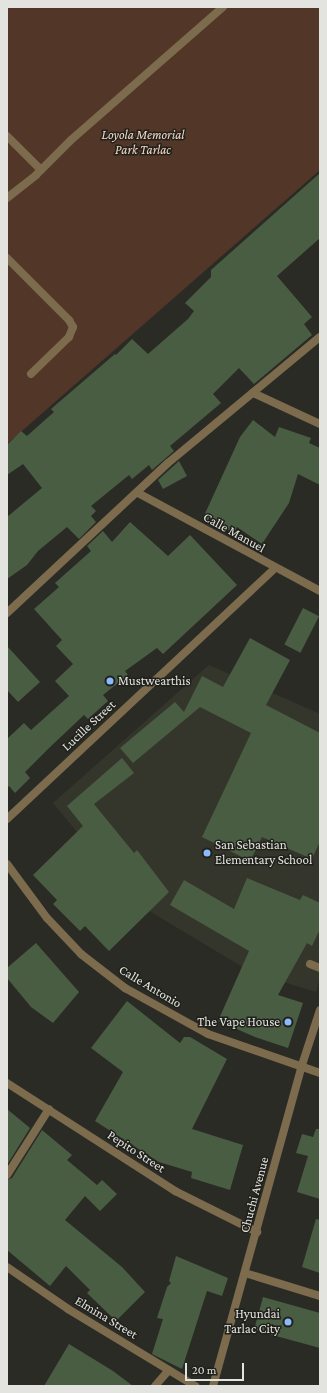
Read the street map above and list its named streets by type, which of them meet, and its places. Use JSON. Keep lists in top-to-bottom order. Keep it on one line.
{"streets":{"street":["Calle Manuel","Lucille Street","Calle Antonio","Pepito Street","Chuchi Avenue","Elmina Street"]},"crossings":[["Calle Manuel","Lucille Street"],["Calle Antonio","Chuchi Avenue"],["Pepito Street","Chuchi Avenue"]],"parks":["Loyola Memorial Park Tarlac"],"places":["Mustwearthis","San Sebastian Elementary School","The Vape House","Hyundai Tarlac City"],"scale_bar":"20 m"}
